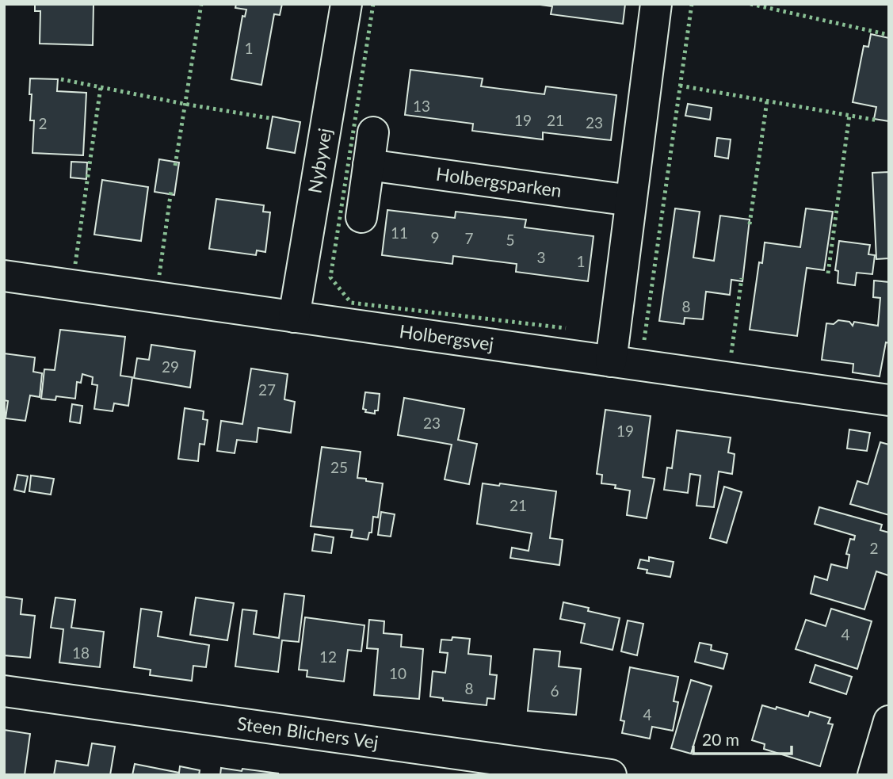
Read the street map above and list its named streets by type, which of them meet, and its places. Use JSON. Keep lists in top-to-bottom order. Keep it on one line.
{"streets":{"street":["Nybyvej","Holbergsparken","Holbergsvej","Steen Blichers Vej"]},"crossings":[["Nybyvej","Holbergsvej"]],"house_numbers":["1","13","19","21","23","2","11","9","7","5","3","1","8","29","27","23","19","25","21","2","4","18","12","10","8","6","4"],"scale_bar":"20 m"}
